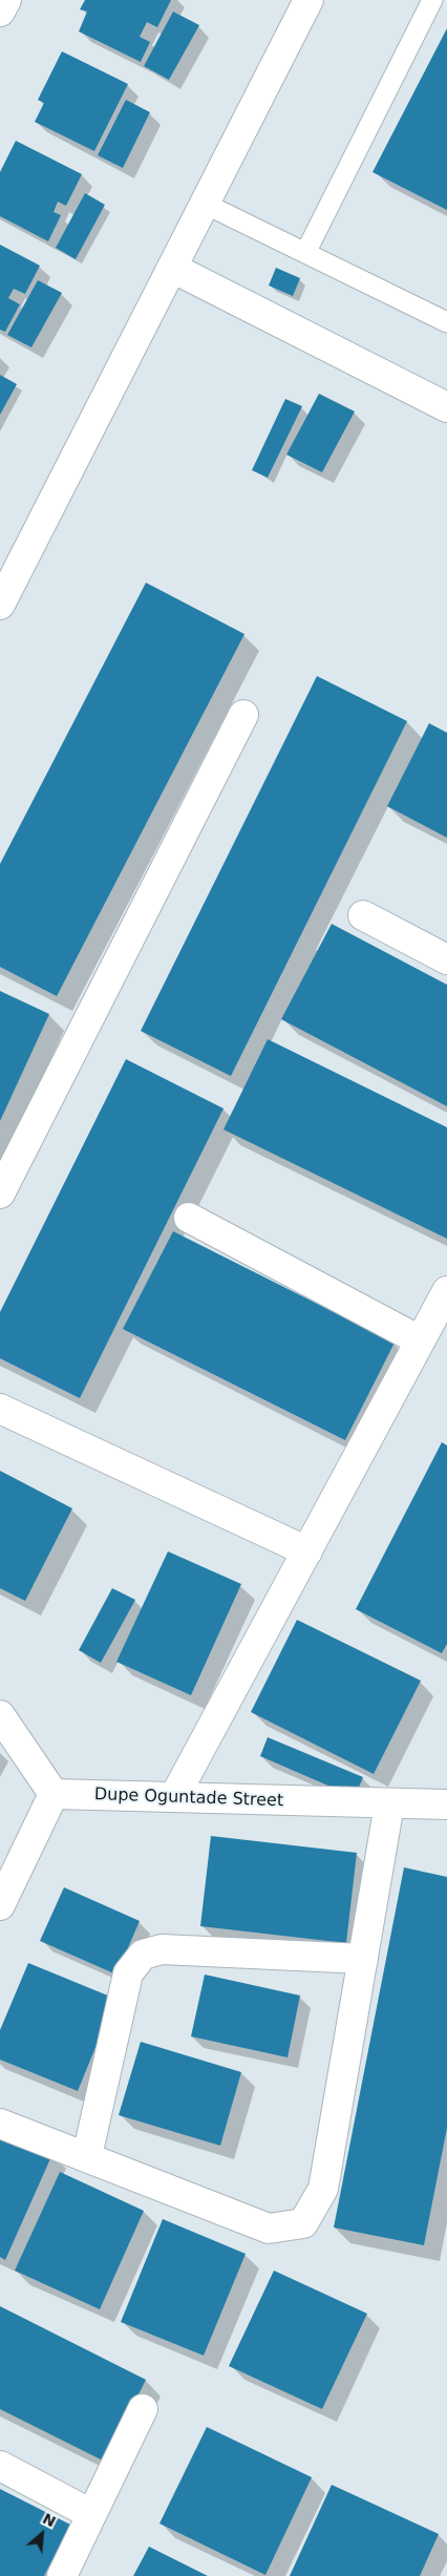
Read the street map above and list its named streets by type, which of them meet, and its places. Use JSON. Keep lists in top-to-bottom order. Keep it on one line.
{"streets":{"street":["Dupe Oguntade Street"]},"north":"top right"}
